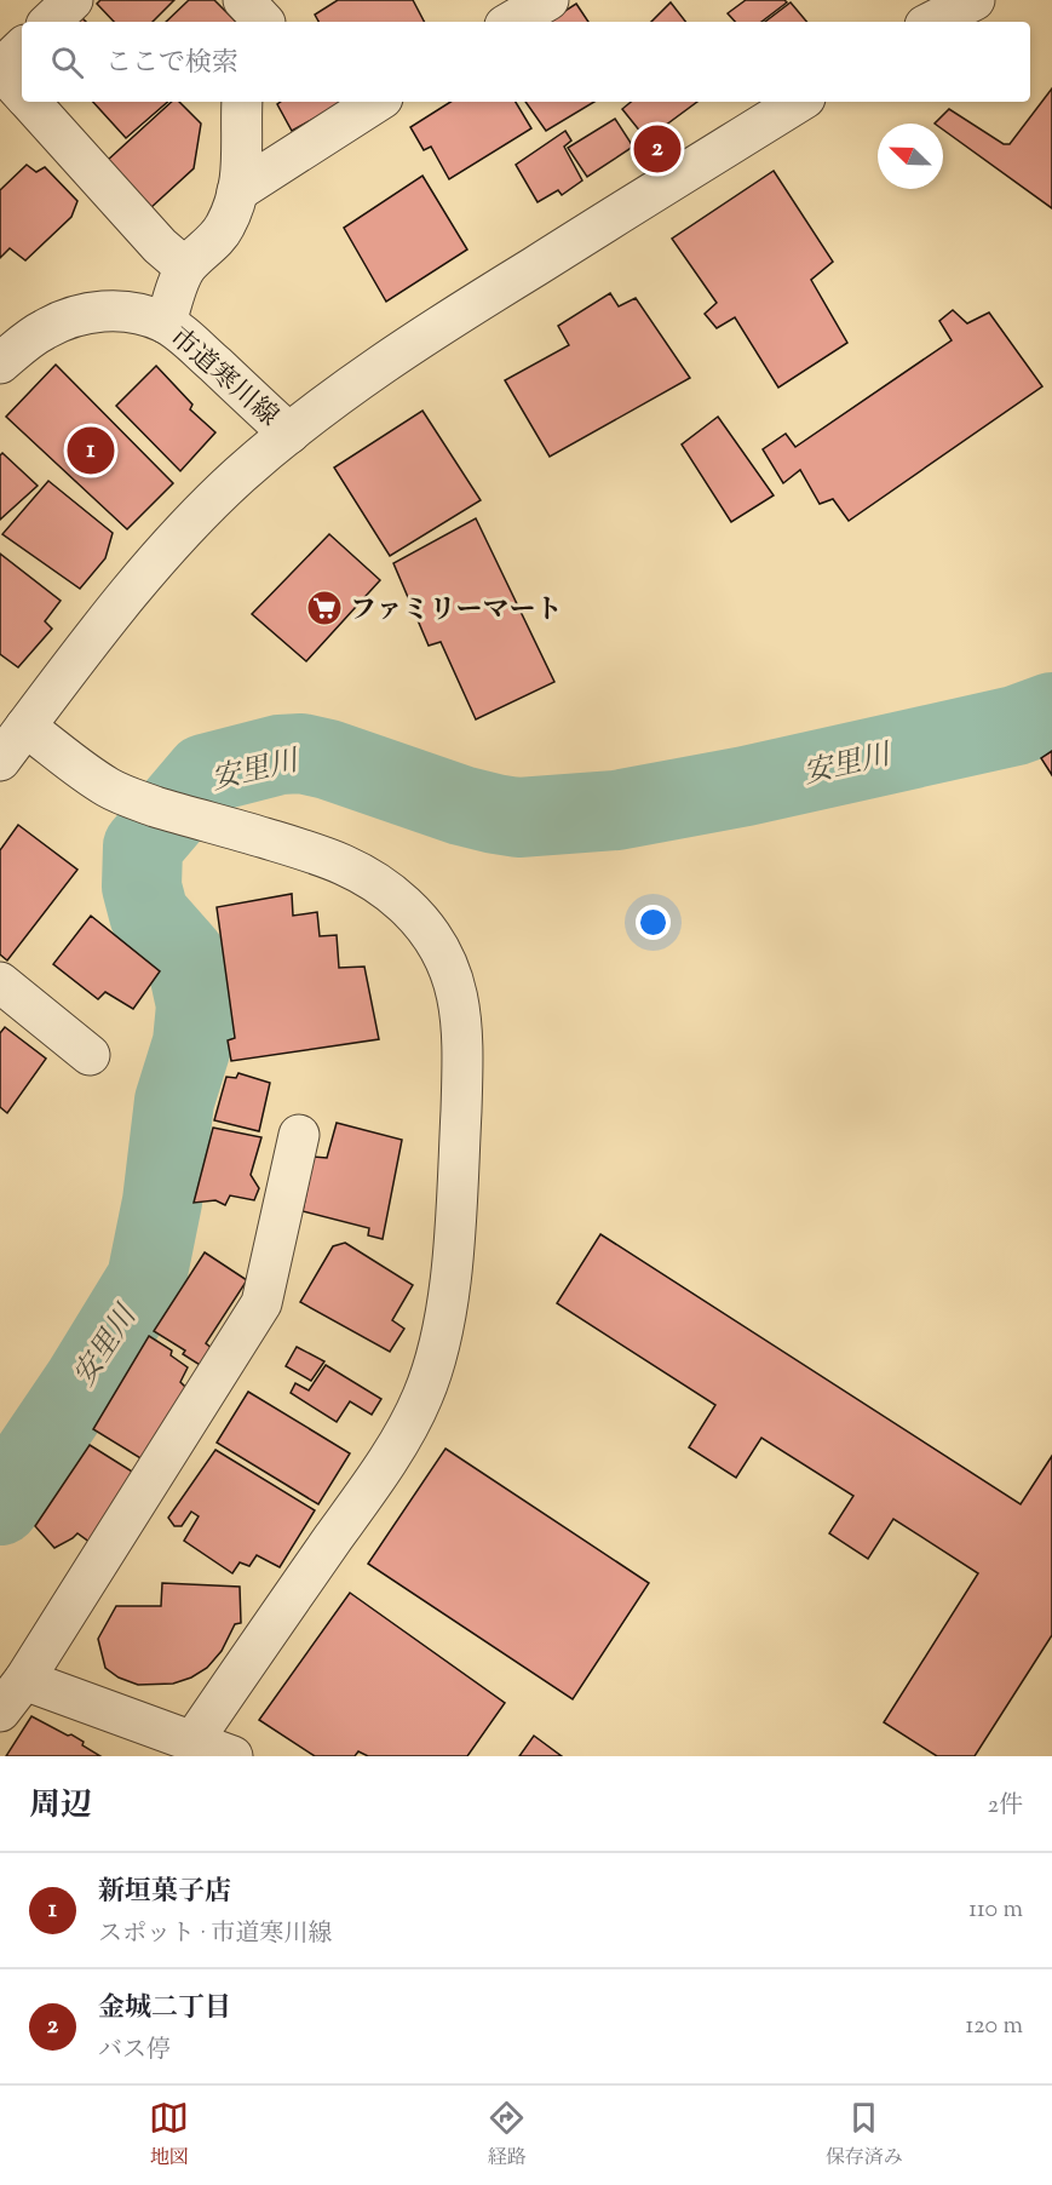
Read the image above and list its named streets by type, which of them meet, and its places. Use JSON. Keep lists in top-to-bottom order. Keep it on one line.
{"streets":{"street":["市道寒川線"]},"water":["安里川"],"places":{"supermarket":["ファミリーマート"]},"north":"top left","page":{"search":"ここで検索","pins":["2","1"],"heading":["周辺","2件"],"list":[{"mark":"1","name":"新垣菓子店","note":"スポット · 市道寒川線","value":"110 m"},{"mark":"2","name":"金城二丁目","note":"バス停","value":"120 m"}],"nav":["地図","経路","保存済み"]}}
